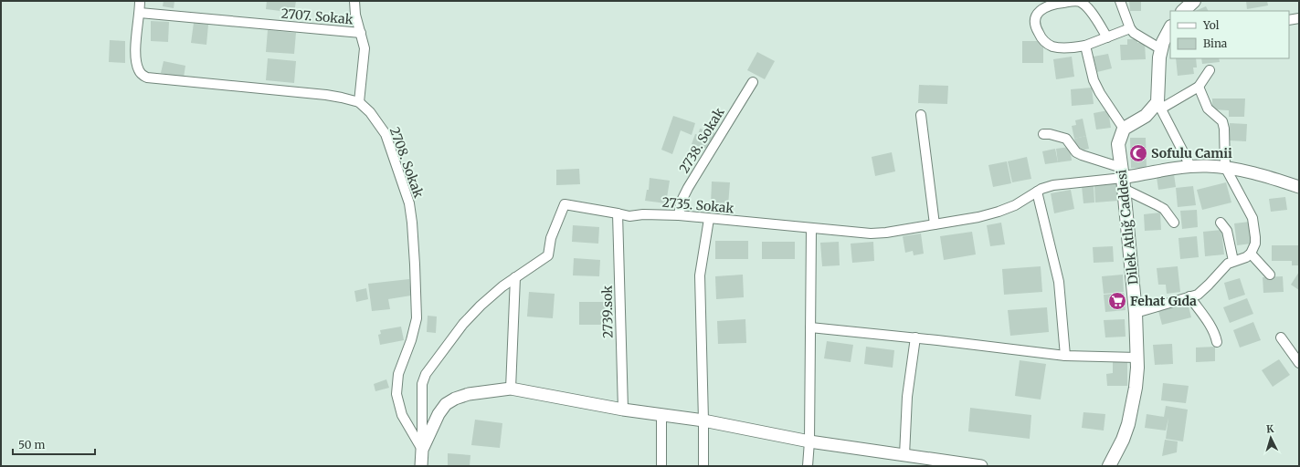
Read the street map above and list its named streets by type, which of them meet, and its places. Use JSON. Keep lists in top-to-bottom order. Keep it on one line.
{"streets":{"main road":["Dilek Atlığ Caddesi"],"street":["2707. Sokak","2738. Sokak","2708. Sokak","2735. Sokak","2739.sok"]},"crossings":[["2738. Sokak","2735. Sokak"],["2708. Sokak","2735. Sokak"],["2735. Sokak","Dilek Atlığ Caddesi"],["2735. Sokak","2739.sok"]],"places":{"mosque":["Sofulu Camii"],"supermarket":["Fehat Gıda"]},"legend":["Yol","Bina"],"scale_bar":"50 m","north":"top"}
